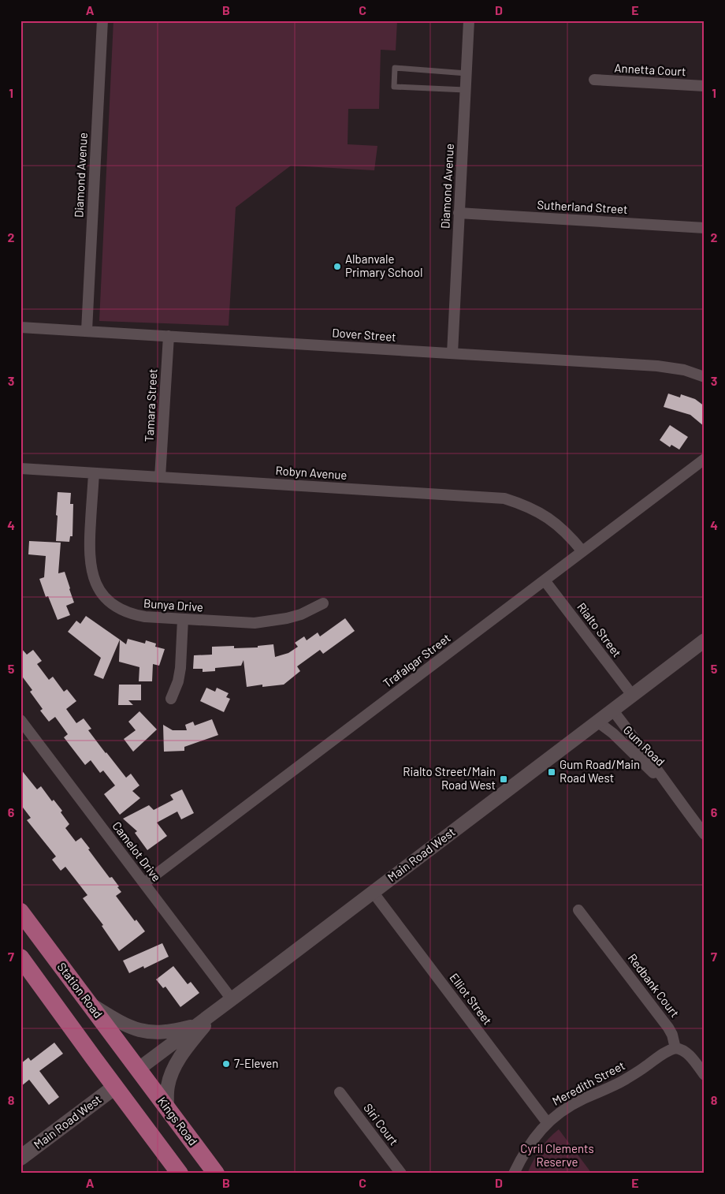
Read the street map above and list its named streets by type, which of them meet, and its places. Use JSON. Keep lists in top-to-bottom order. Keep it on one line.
{"streets":{"main road":["Main Road West","Station Road","Kings Road"],"street":["Annetta Court","Diamond Avenue","Sutherland Street","Dover Street","Tamara Street","Robyn Avenue","Bunya Drive","Rialto Street","Trafalgar Street","Gum Road","Camelot Drive","Redbank Court","Elliot Street","Meredith Street","Siri Court"]},"crossings":[["Diamond Avenue","Sutherland Street"],["Diamond Avenue","Dover Street"],["Dover Street","Tamara Street"],["Tamara Street","Robyn Avenue"],["Robyn Avenue","Bunya Drive"],["Robyn Avenue","Trafalgar Street"],["Rialto Street","Trafalgar Street"],["Rialto Street","Main Road West"],["Trafalgar Street","Camelot Drive"],["Gum Road","Main Road West"],["Camelot Drive","Main Road West"],["Main Road West","Station Road"],["Main Road West","Elliot Street"],["Main Road West","Kings Road"],["Redbank Court","Meredith Street"],["Station Road","Kings Road"],["Elliot Street","Meredith Street"]],"parks":["Cyril Clements Reserve"],"places":{"other":["Albanvale Primary School","7-Eleven"],"transit":["Gum Road/Main Road West","Rialto Street/Main Road West"]},"grid":{"columns":["A","B","C","D","E"],"rows":["1","2","3","4","5","6","7","8"]}}
